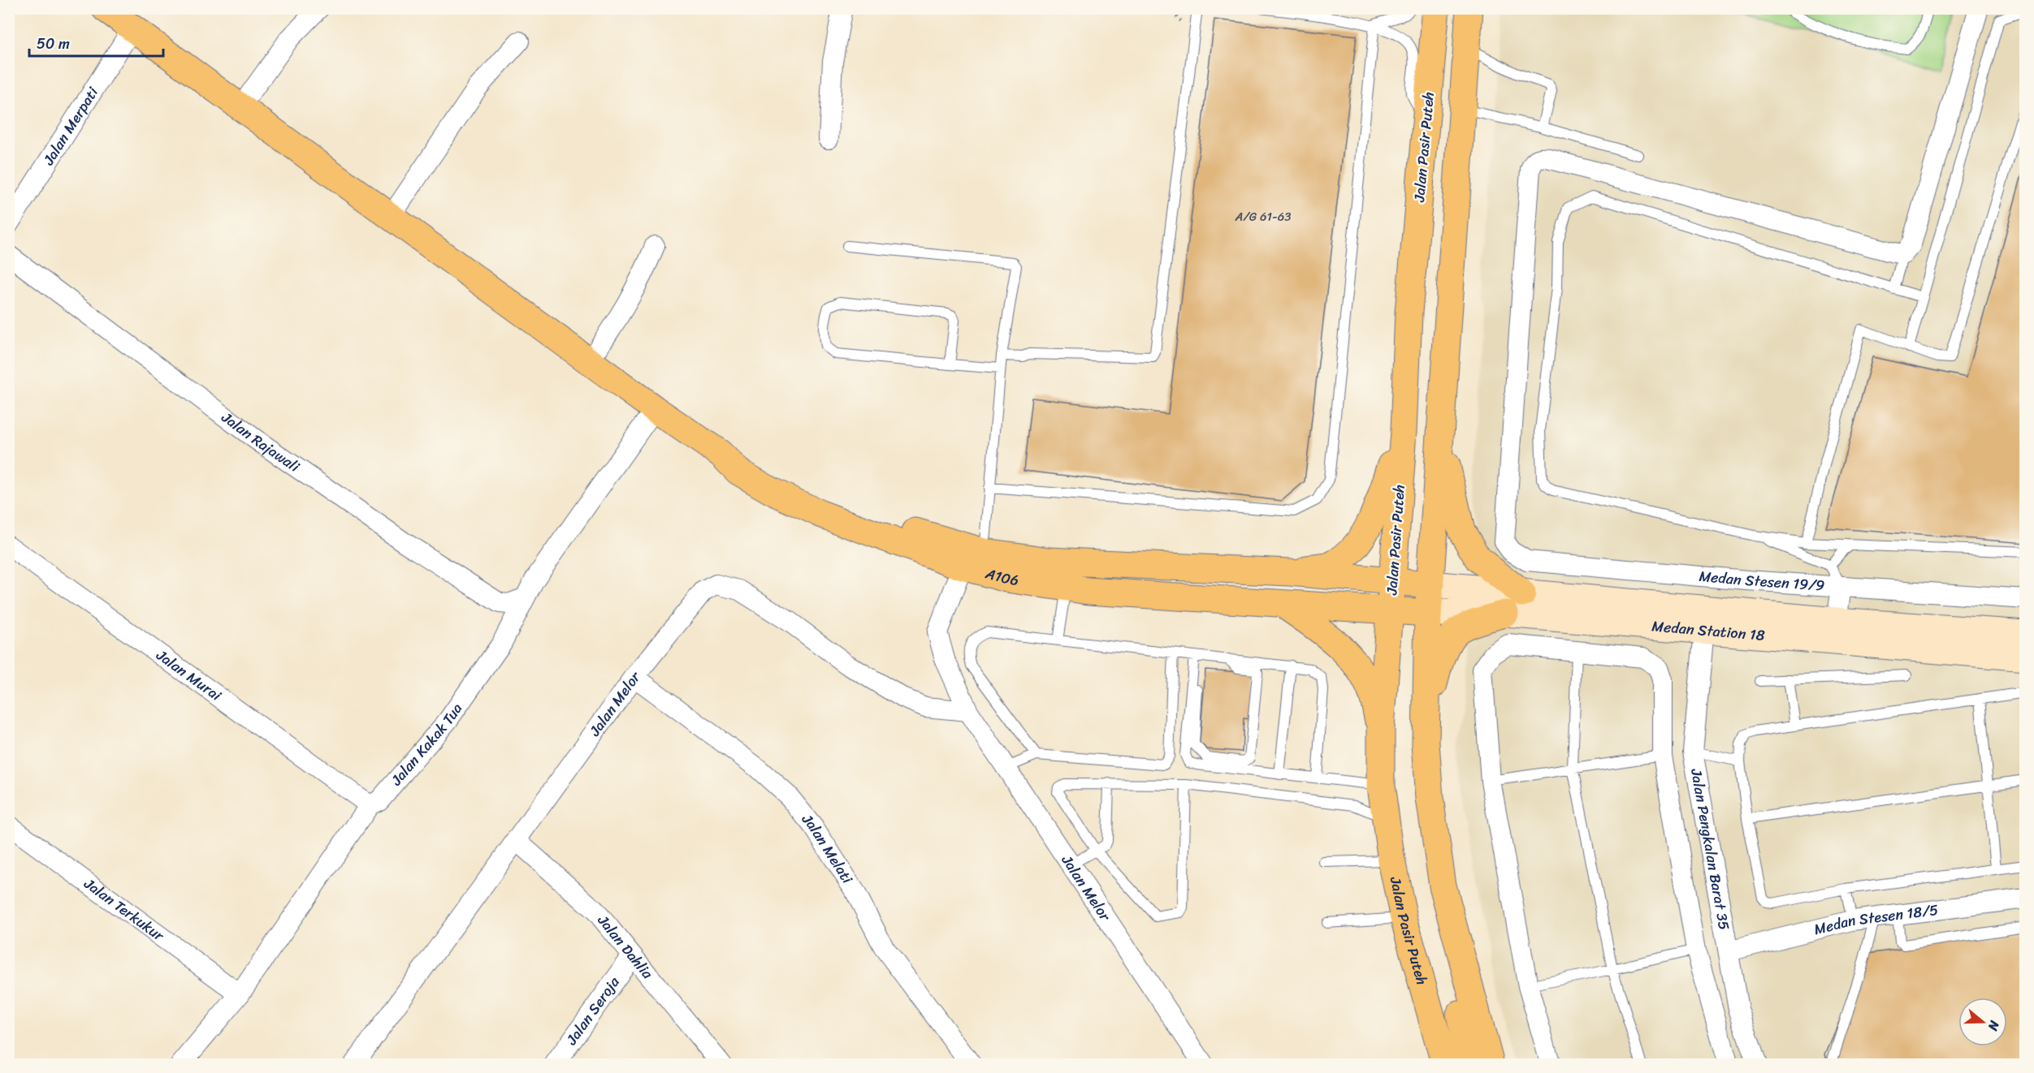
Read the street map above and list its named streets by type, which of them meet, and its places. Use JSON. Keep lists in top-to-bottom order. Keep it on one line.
{"streets":{"main road":["Jalan Pasir Puteh","A106","Medan Station 18"],"street":["Jalan Merpati","Jalan Rajawali","Medan Stesen 19/9","Jalan Murai","Jalan Melor","Jalan Kakak Tua","Jalan Pengkalan Barat 35","Jalan Melati","Jalan Terkukur","Medan Stesen 18/5","Jalan Dahlia","Jalan Seroja"]},"crossings":[["Jalan Merpati","A106"],["Jalan Pasir Puteh","Medan Station 18"],["Jalan Rajawali","Jalan Kakak Tua"],["A106","Medan Station 18"],["A106","Jalan Melor"],["A106","Jalan Kakak Tua"],["Medan Station 18","Jalan Pengkalan Barat 35"],["Jalan Murai","Jalan Kakak Tua"],["Jalan Melor","Jalan Melati"],["Jalan Melor","Jalan Dahlia"],["Jalan Kakak Tua","Jalan Terkukur"],["Jalan Pengkalan Barat 35","Medan Stesen 18/5"],["Jalan Dahlia","Jalan Seroja"]],"house_numbers":["A/G 61-63"],"scale_bar":"50 m","north":"right"}
